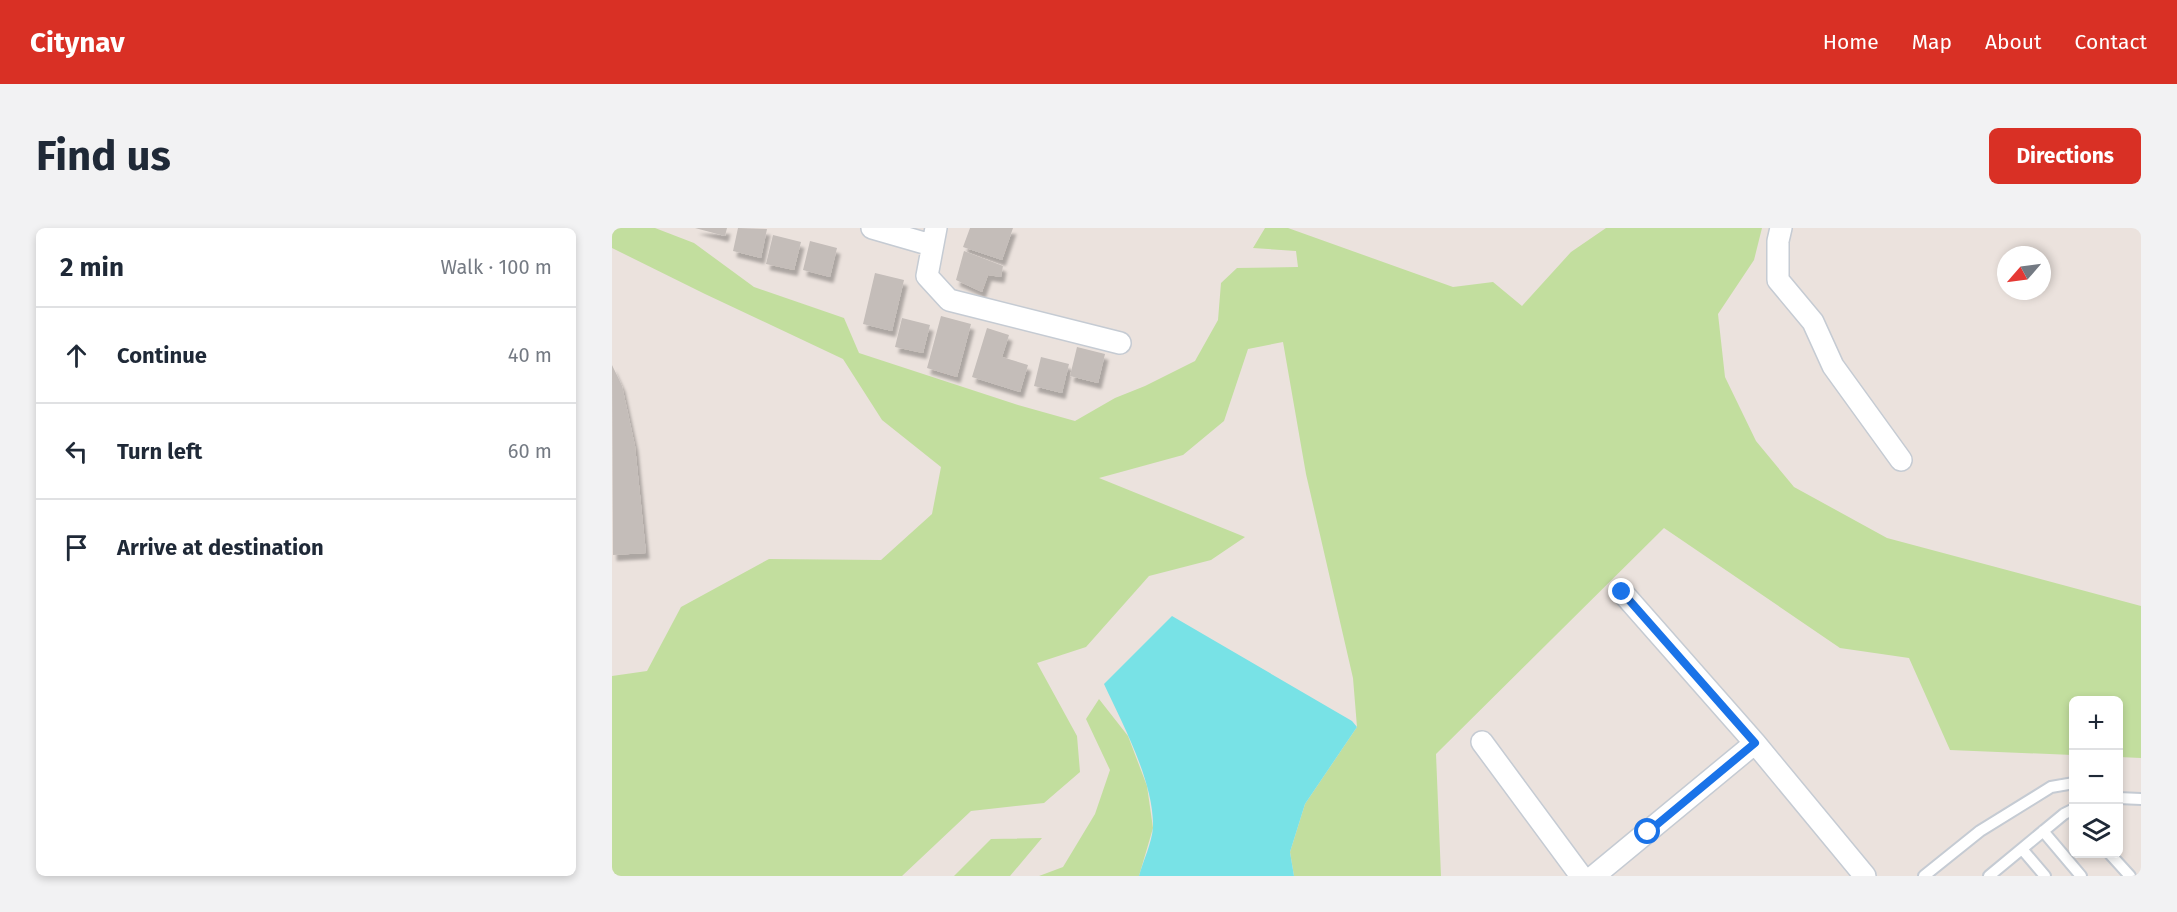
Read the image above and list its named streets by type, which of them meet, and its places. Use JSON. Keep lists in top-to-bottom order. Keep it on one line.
{"north":"bottom left","page":{"header":"Citynav","nav":["Home","Map","About","Contact"],"buttons":"Directions","title":"Find us","heading":["2 min","Walk · 100 m"],"list":[["Continue","40 m"],["Turn left","60 m"],"Arrive at destination"],"map_buttons":["+","−"]}}
